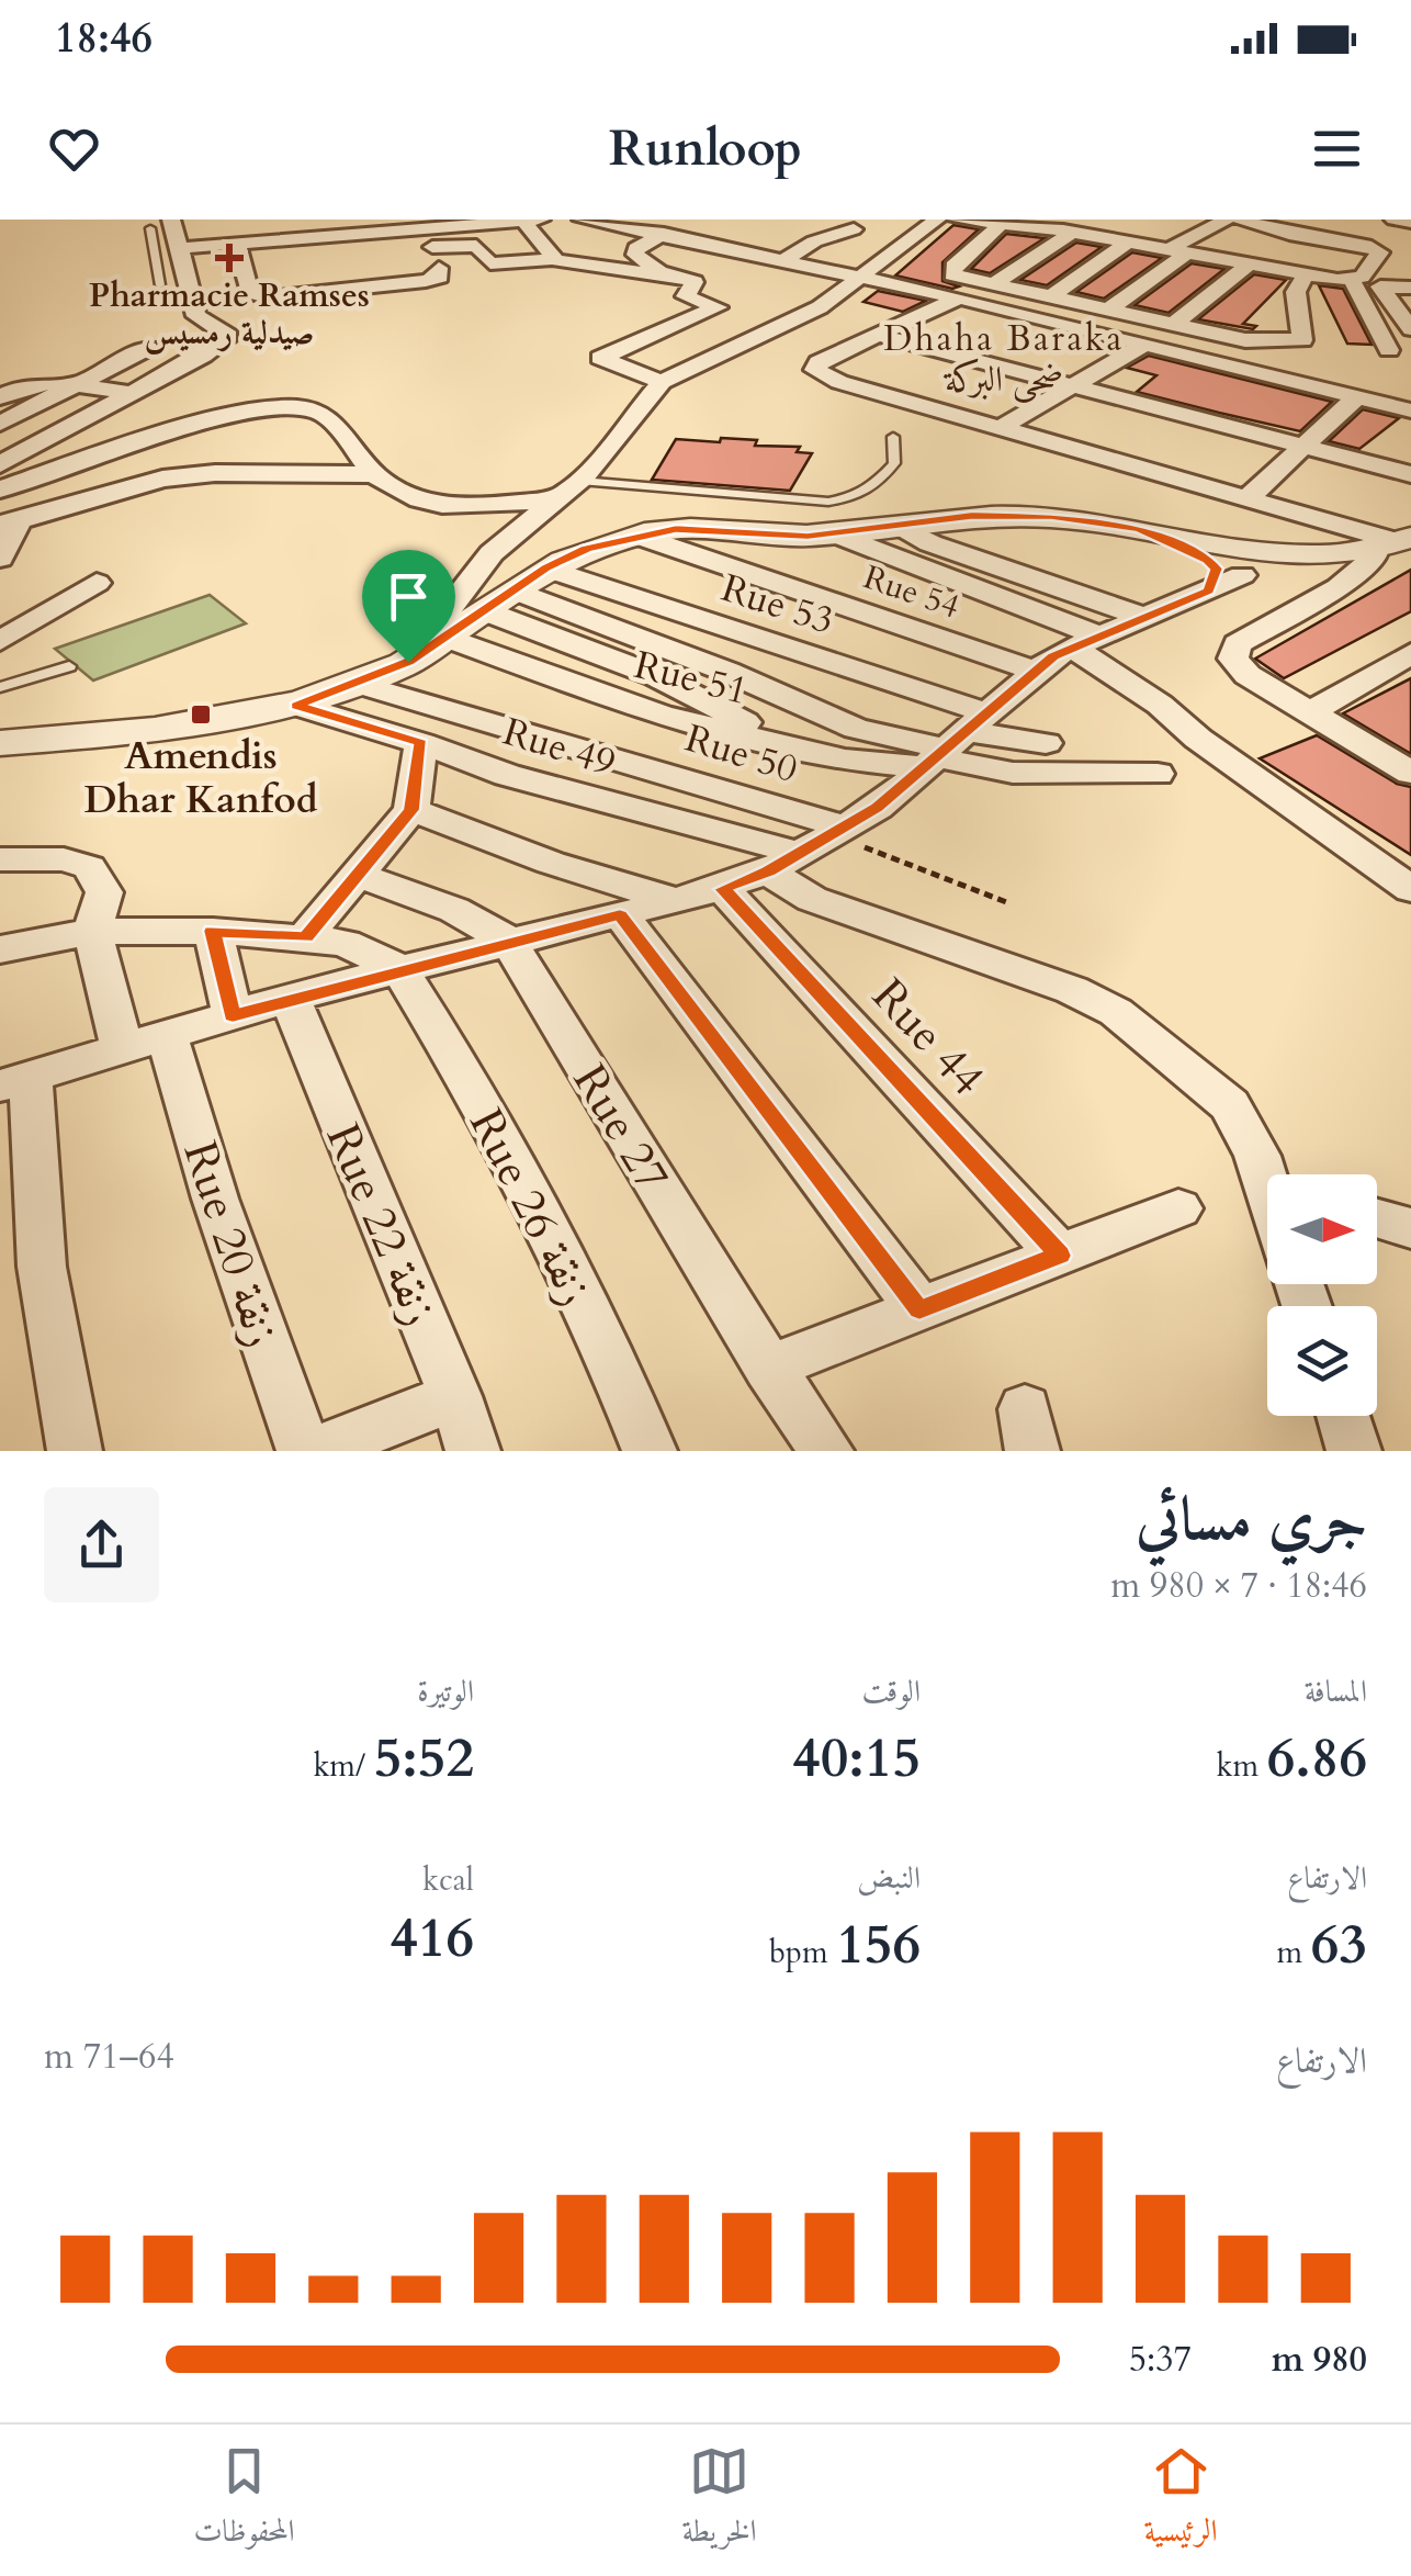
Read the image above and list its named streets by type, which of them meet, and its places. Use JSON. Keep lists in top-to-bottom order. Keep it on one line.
{"streets":{"street":["Rue 54","Rue 53","Rue 51","Rue 49","Rue 50","Rue 44","Rue 27","Rue 26 زنقة","Rue 22 زنقة","Rue 20 زنقة"]},"crossings":[["Rue 53","Rue 51"]],"districts":["Dhaha Baraka ضحى البركة"],"places":{"health":["Pharmacie Ramses صيدلية رمسيس"],"transit":["Amendis Dhar Kanfod"]},"north":"right","page":{"status":"18:46","header":"Runloop","heading":["جري مسائي","18:46 · 7 × 980 m"],"stats":[["المسافة","6.86 km"],["الوقت","40:15"],["الوتيرة","5:52 /km"],["الارتفاع","63 m"],["النبض","156 bpm"],["kcal","416"]],"chart":["الارتفاع","64–71 m"],"list":[{"name":"980 m","note":"5:37"}],"tabs":["الرئيسية","الخريطة","المحفوظات"]}}
